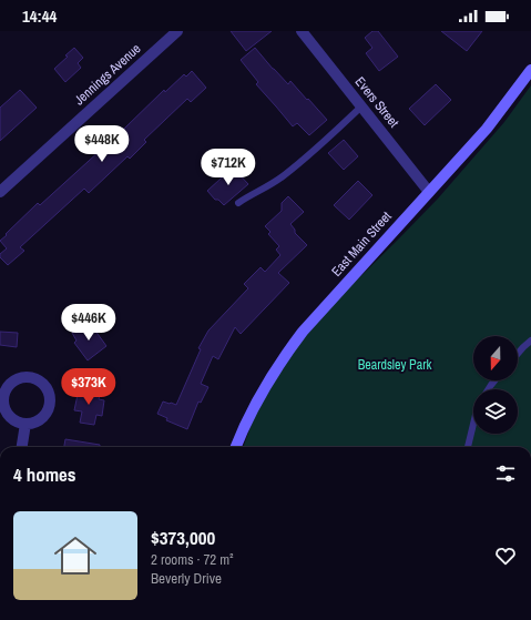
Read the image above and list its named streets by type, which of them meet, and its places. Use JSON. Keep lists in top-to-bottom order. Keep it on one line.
{"streets":{"main road":["East Main Street"],"street":["Jennings Avenue","Evers Street"]},"crossings":[["Evers Street","East Main Street"]],"parks":["Beardsley Park"],"north":"bottom","page":{"status":"14:44","price":["$448K","$712K","$446K","$373K"],"heading":"4 homes","list":[{"name":"$373,000","note":"2 rooms · 72 m² · Beverly Drive"}]}}
